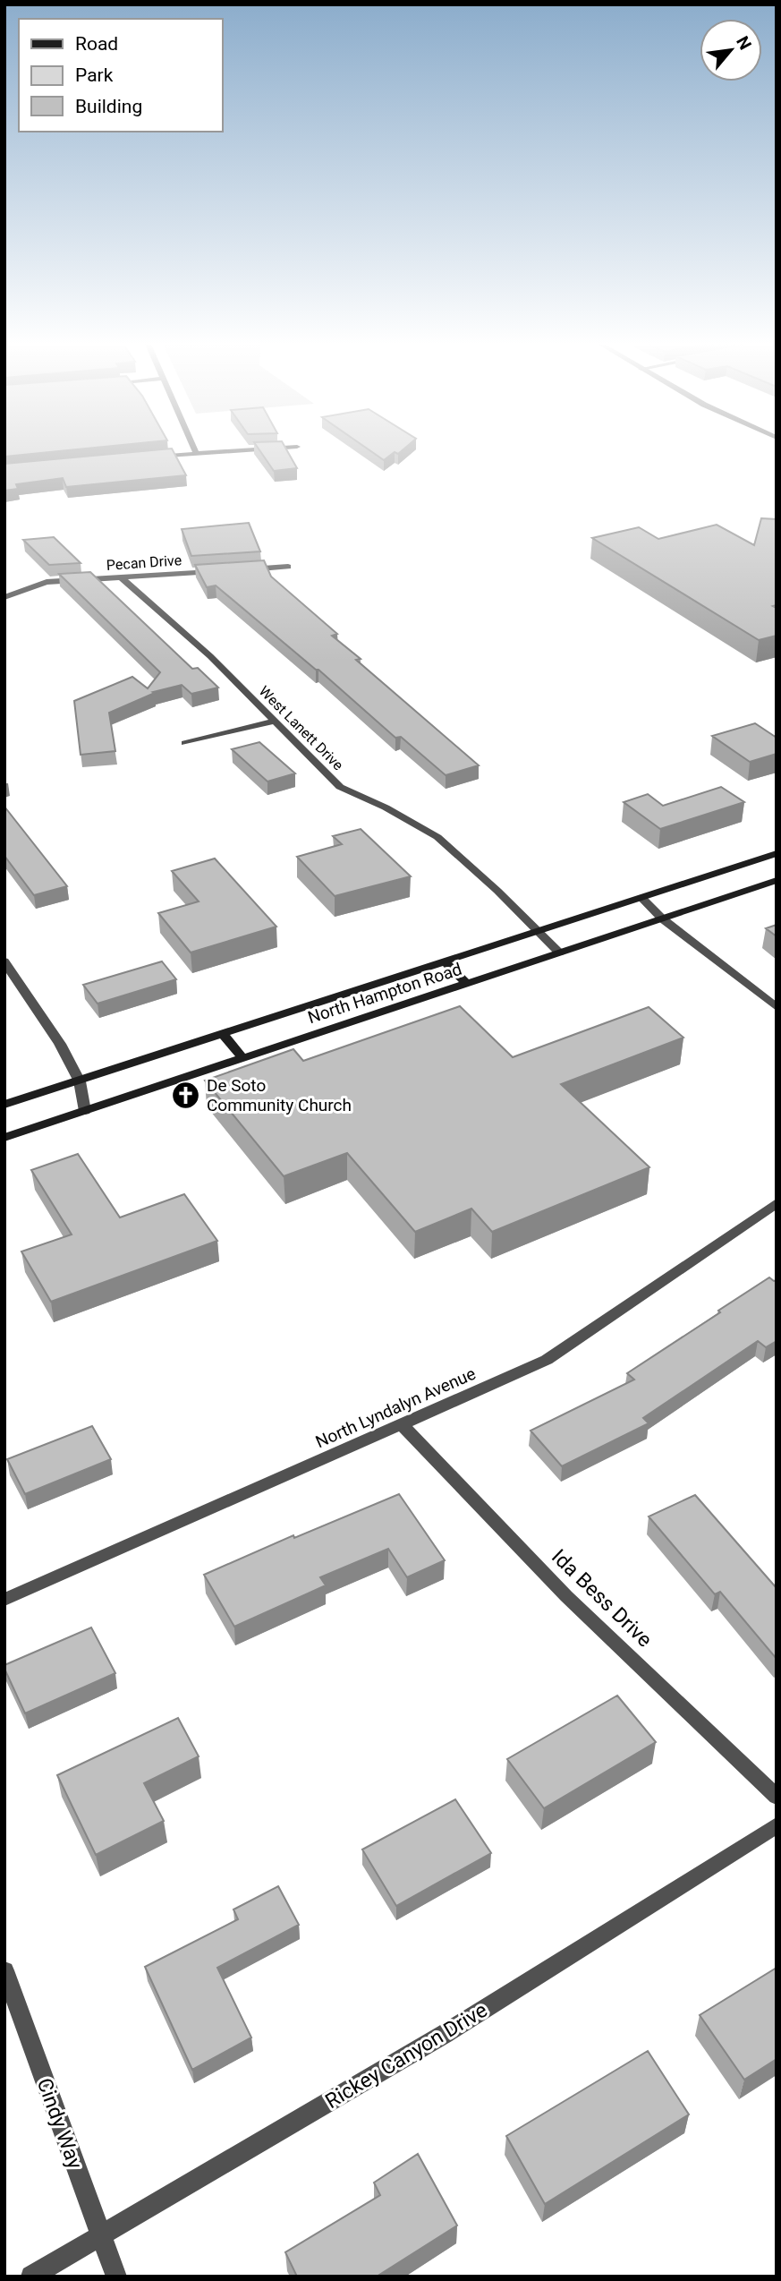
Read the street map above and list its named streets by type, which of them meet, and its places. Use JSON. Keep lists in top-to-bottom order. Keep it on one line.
{"streets":{"main road":["North Hampton Road"],"street":["Pecan Drive","West Lanett Drive","North Lyndalyn Avenue","Ida Bess Drive","Rickey Canyon Drive","Cindy Way"]},"crossings":[["Pecan Drive","West Lanett Drive"],["West Lanett Drive","North Hampton Road"],["North Lyndalyn Avenue","Ida Bess Drive"],["Rickey Canyon Drive","Cindy Way"]],"places":{"church":["De Soto Community Church"]},"legend":["Road","Park","Building"],"north":"top right"}
